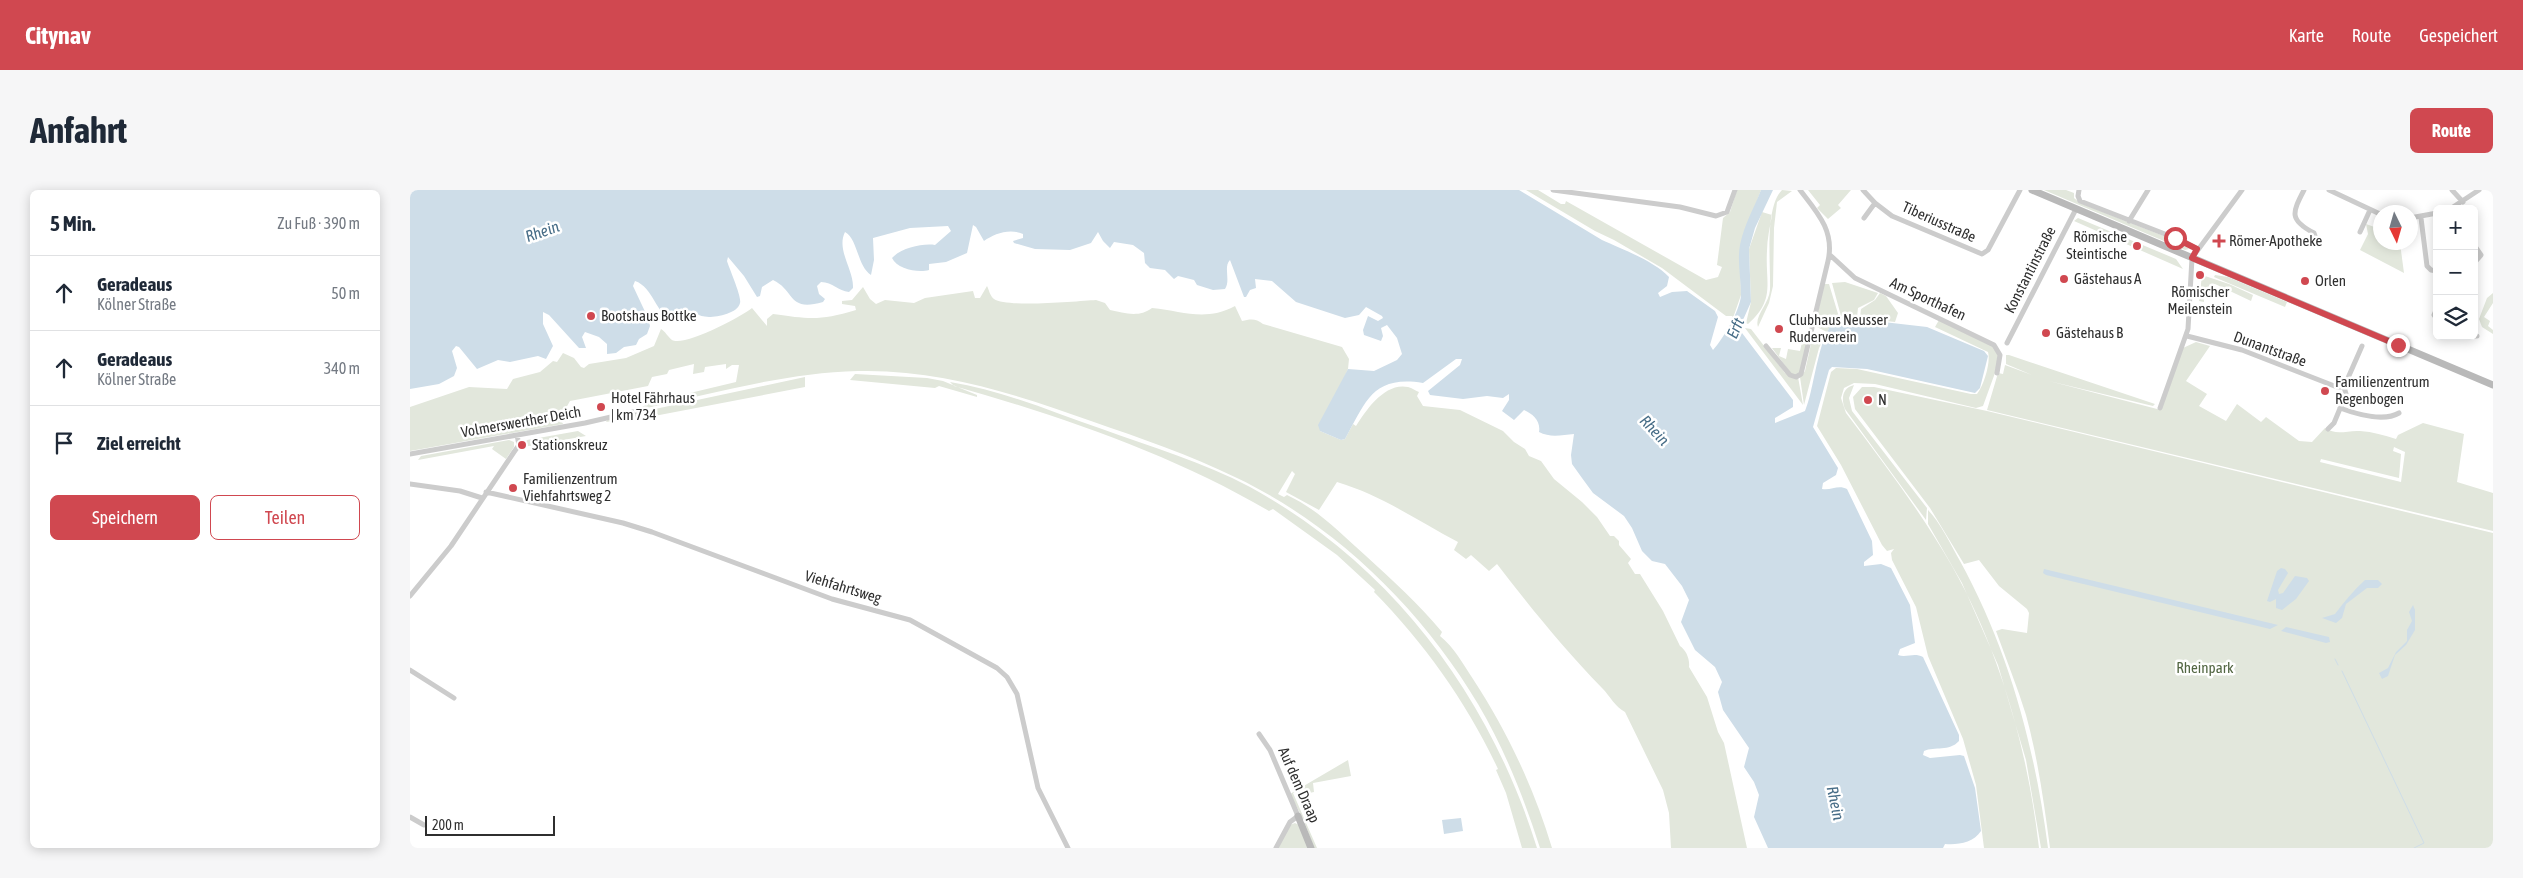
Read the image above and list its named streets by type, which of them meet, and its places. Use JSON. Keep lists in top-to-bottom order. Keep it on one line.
{"streets":{"main road":["Auf dem Draap"],"street":["Tiberiusstraße","Konstantinstraße","Am Sporthafen","Dunantstraße","Volmerswerther Deich","Viehfahrtsweg"]},"water":["Rhein","Erft"],"parks":["Rheinpark"],"places":{"health":["Römer-Apotheke"],"other":["Römische Steintische","Römischer Meilenstein","Gästehaus A","Orlen","Bootshaus Bottke","Clubhaus Neusser Ruderverein","Gästehaus B","Familienzentrum Regenbogen","N","Hotel Fährhaus | km 734","Stationskreuz","Familienzentrum Viehfahrtsweg 2"]},"scale_bar":"200 m","north":"bottom","page":{"header":"Citynav","nav":["Karte","Route","Gespeichert"],"buttons":["Route",["Speichern","Teilen"]],"title":"Anfahrt","heading":["5 Min.","Zu Fuß · 390 m"],"map_buttons":["+","−"],"list":[["Geradeaus","Kölner Straße","50 m"],["Geradeaus","Kölner Straße","340 m"],"Ziel erreicht"],"scale":"200 m"}}
